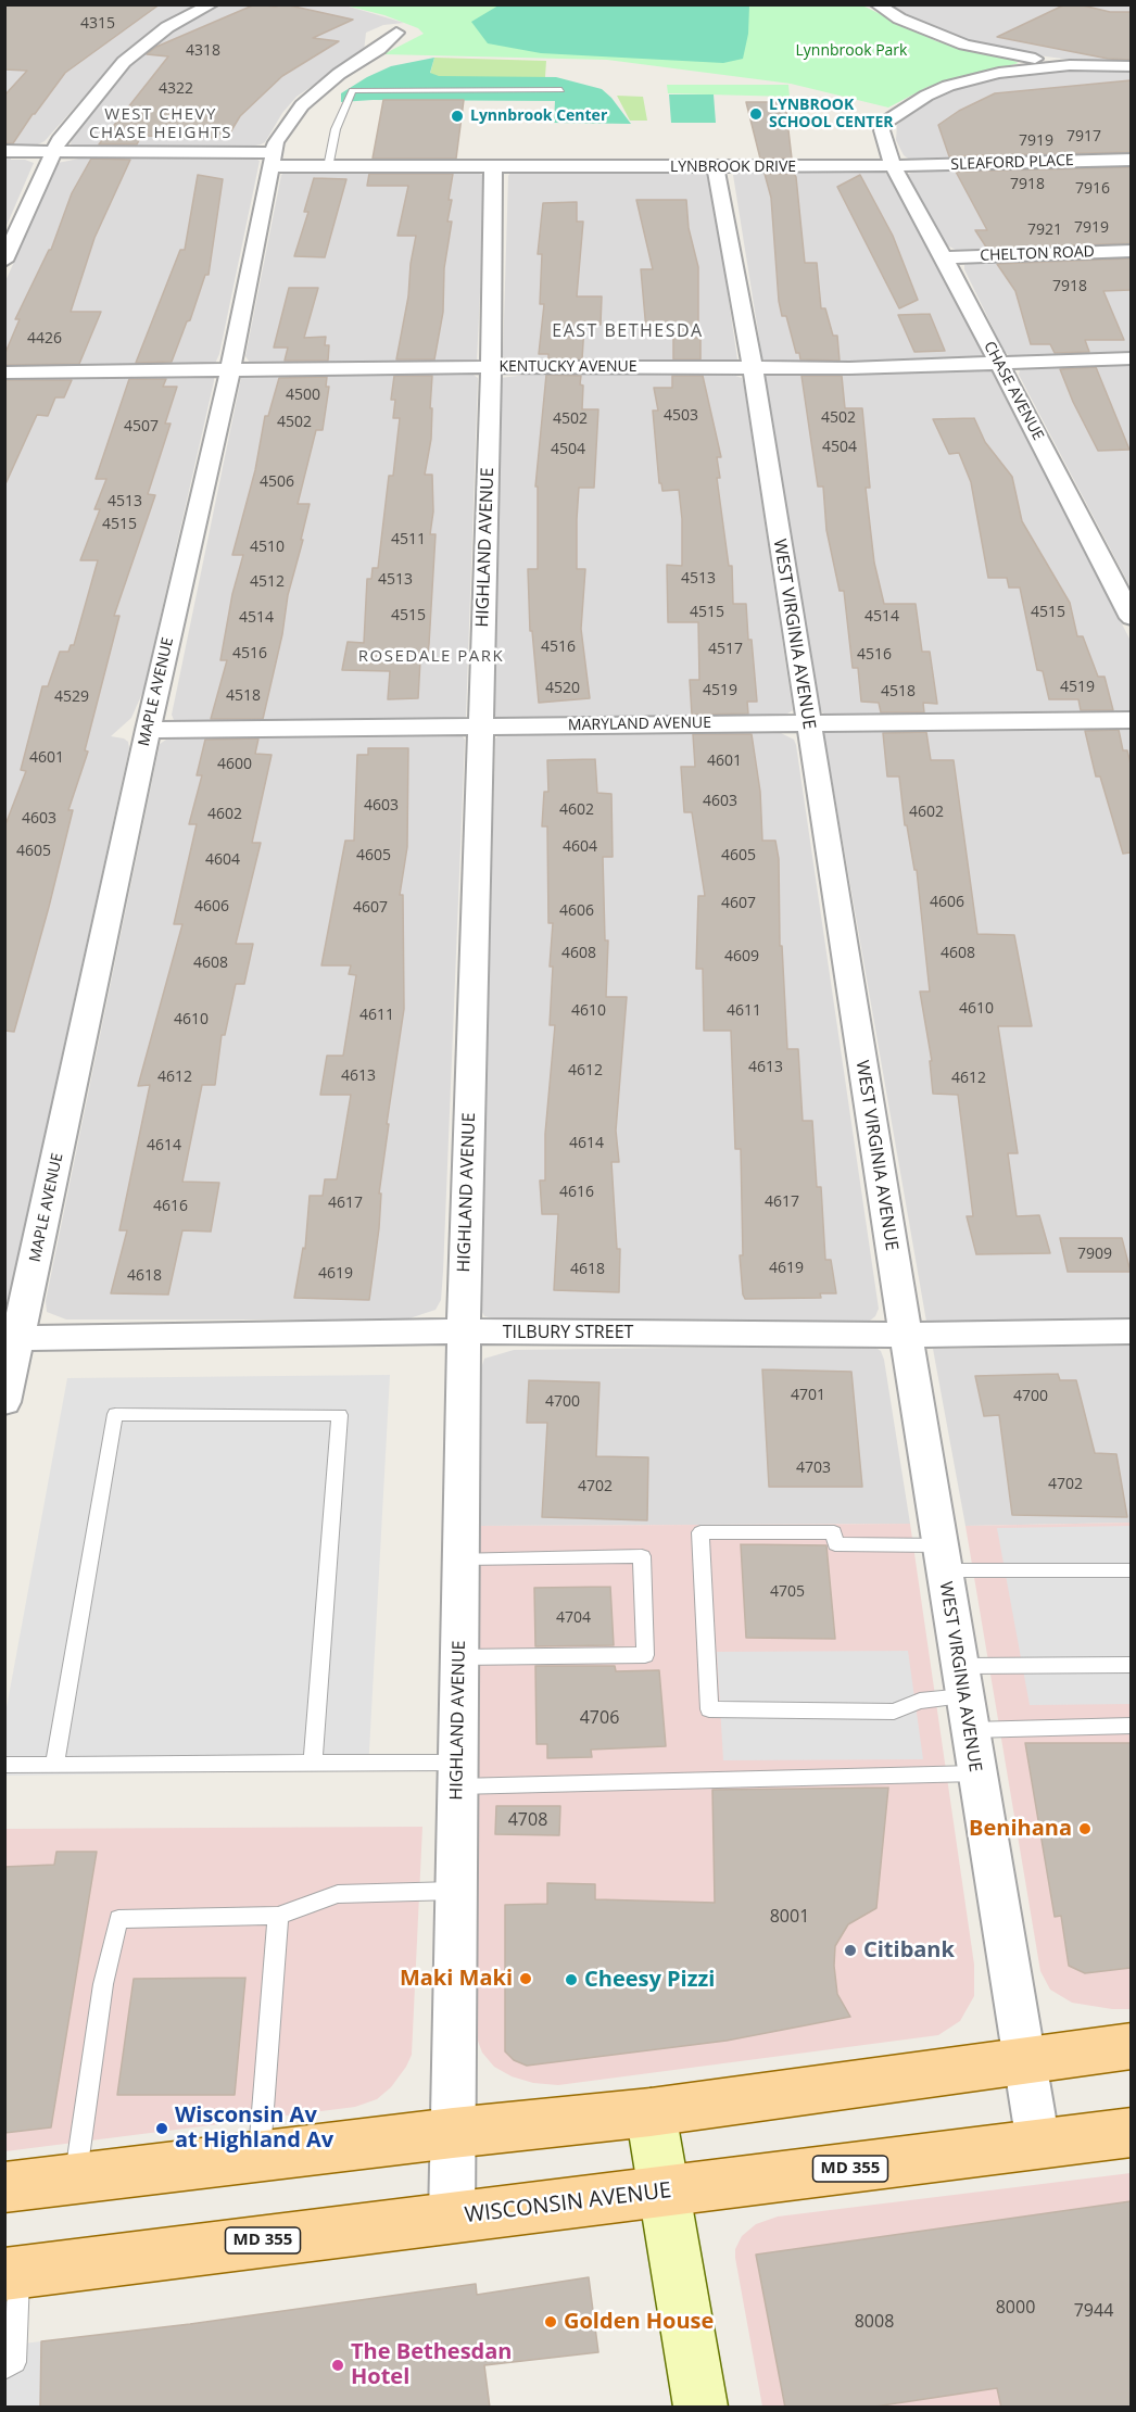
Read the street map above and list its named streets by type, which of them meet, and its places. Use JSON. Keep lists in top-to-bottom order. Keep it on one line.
{"streets":{"main road":["MD 355","WISCONSIN AVENUE"],"street":["SLEAFORD PLACE","LYNBROOK DRIVE","CHELTON ROAD","KENTUCKY AVENUE","CHASE AVENUE","HIGHLAND AVENUE","WEST VIRGINIA AVENUE","MAPLE AVENUE","MARYLAND AVENUE","TILBURY STREET"]},"crossings":[["SLEAFORD PLACE","LYNBROOK DRIVE"],["SLEAFORD PLACE","CHASE AVENUE"],["LYNBROOK DRIVE","CHASE AVENUE"],["LYNBROOK DRIVE","HIGHLAND AVENUE"],["LYNBROOK DRIVE","WEST VIRGINIA AVENUE"],["LYNBROOK DRIVE","MAPLE AVENUE"],["CHELTON ROAD","CHASE AVENUE"],["KENTUCKY AVENUE","CHASE AVENUE"],["KENTUCKY AVENUE","HIGHLAND AVENUE"],["KENTUCKY AVENUE","WEST VIRGINIA AVENUE"],["KENTUCKY AVENUE","MAPLE AVENUE"],["HIGHLAND AVENUE","MARYLAND AVENUE"],["HIGHLAND AVENUE","TILBURY STREET"],["HIGHLAND AVENUE","WISCONSIN AVENUE"],["WEST VIRGINIA AVENUE","MARYLAND AVENUE"],["WEST VIRGINIA AVENUE","TILBURY STREET"],["WEST VIRGINIA AVENUE","WISCONSIN AVENUE"],["MAPLE AVENUE","MARYLAND AVENUE"],["MAPLE AVENUE","TILBURY STREET"]],"districts":["WEST CHEVY CHASE HEIGHTS","EAST BETHESDA","ROSEDALE PARK"],"parks":["Lynnbrook Park"],"places":["LYNBROOK SCHOOL CENTER","Lynnbrook Center","Benihana","Citibank","Maki Maki","Cheesy Pizzi","Wisconsin Av at Highland Av","Golden House","The Bethesdan Hotel"],"house_numbers":["4315","4318","4322","7917","7919","7918","7916","7919","7921","7918","4426","4500","4503","4502","4502","4502","4507","4504","4504","4506","4513","4515","4511","4510","4513","4513","4512","4515","4515","4515","4514","4514","4516","4517","4516","4516","4519","4520","4519","4518","4518","4529","4601","4601","4600","4603","4603","4602","4602","4602","4603","4604","4605","4605","4605","4604","4606","4607","4606","4607","4606","4608","4608","4609","4608","4610","4610","4611","4611","4610","4613","4612","4613","4612","4612","4614","4614","4616","4617","4617","4616","7909","4619","4618","4619","4618","4701","4700","4700","4703","4702","4702","4705","4704","4706","4708","8001","8000","7944","8008"]}
